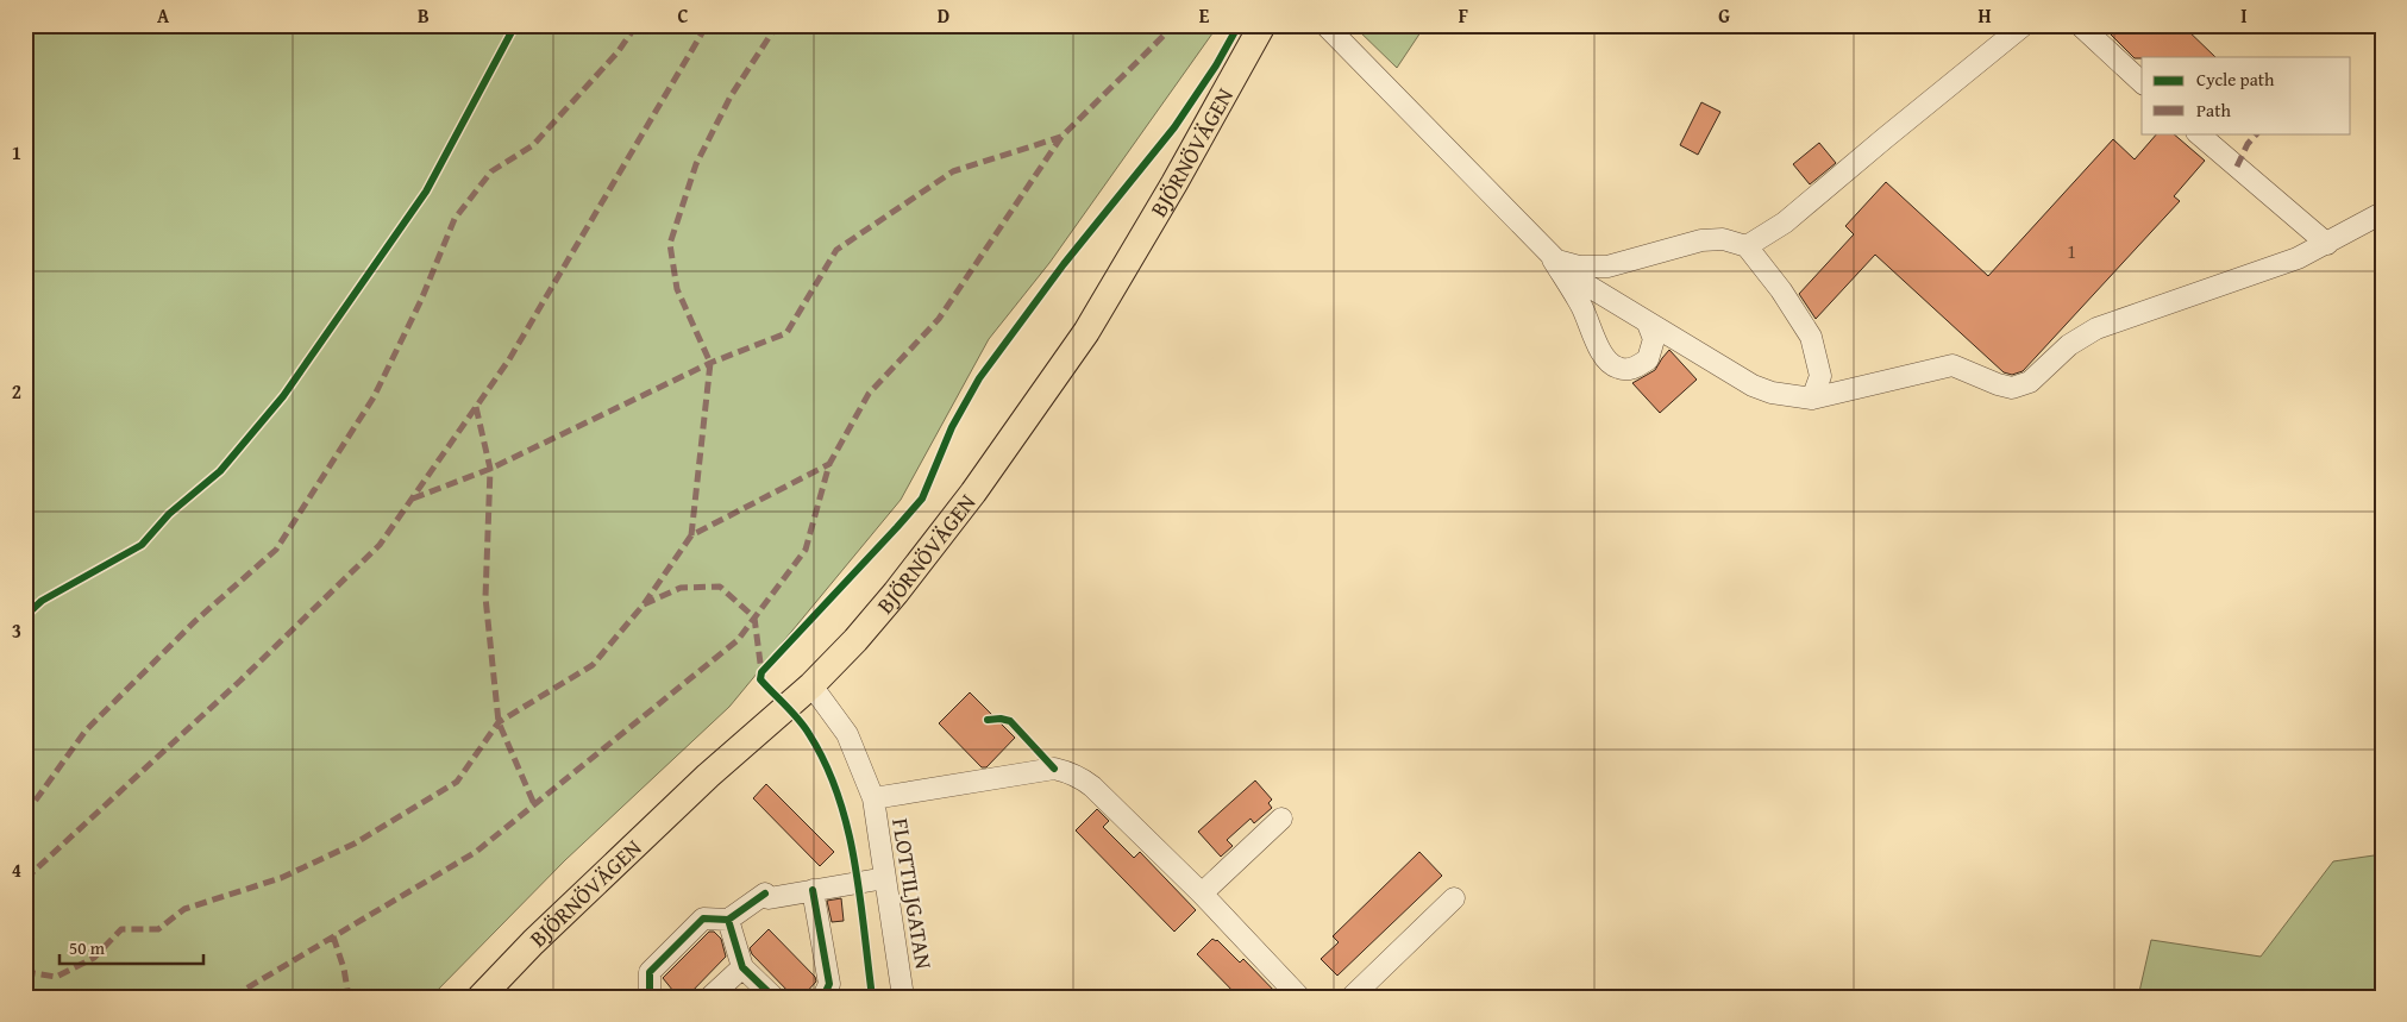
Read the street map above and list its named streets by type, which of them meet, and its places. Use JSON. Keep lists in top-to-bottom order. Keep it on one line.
{"streets":{"main road":["BJÖRNÖVÄGEN"],"street":["FLOTTILJGATAN"]},"crossings":[["BJÖRNÖVÄGEN","FLOTTILJGATAN"]],"house_numbers":["1"],"legend":["Cycle path","Path"],"scale_bar":"50 m","grid":{"columns":["A","B","C","D","E","F","G","H","I"],"rows":["1","2","3","4"]}}
